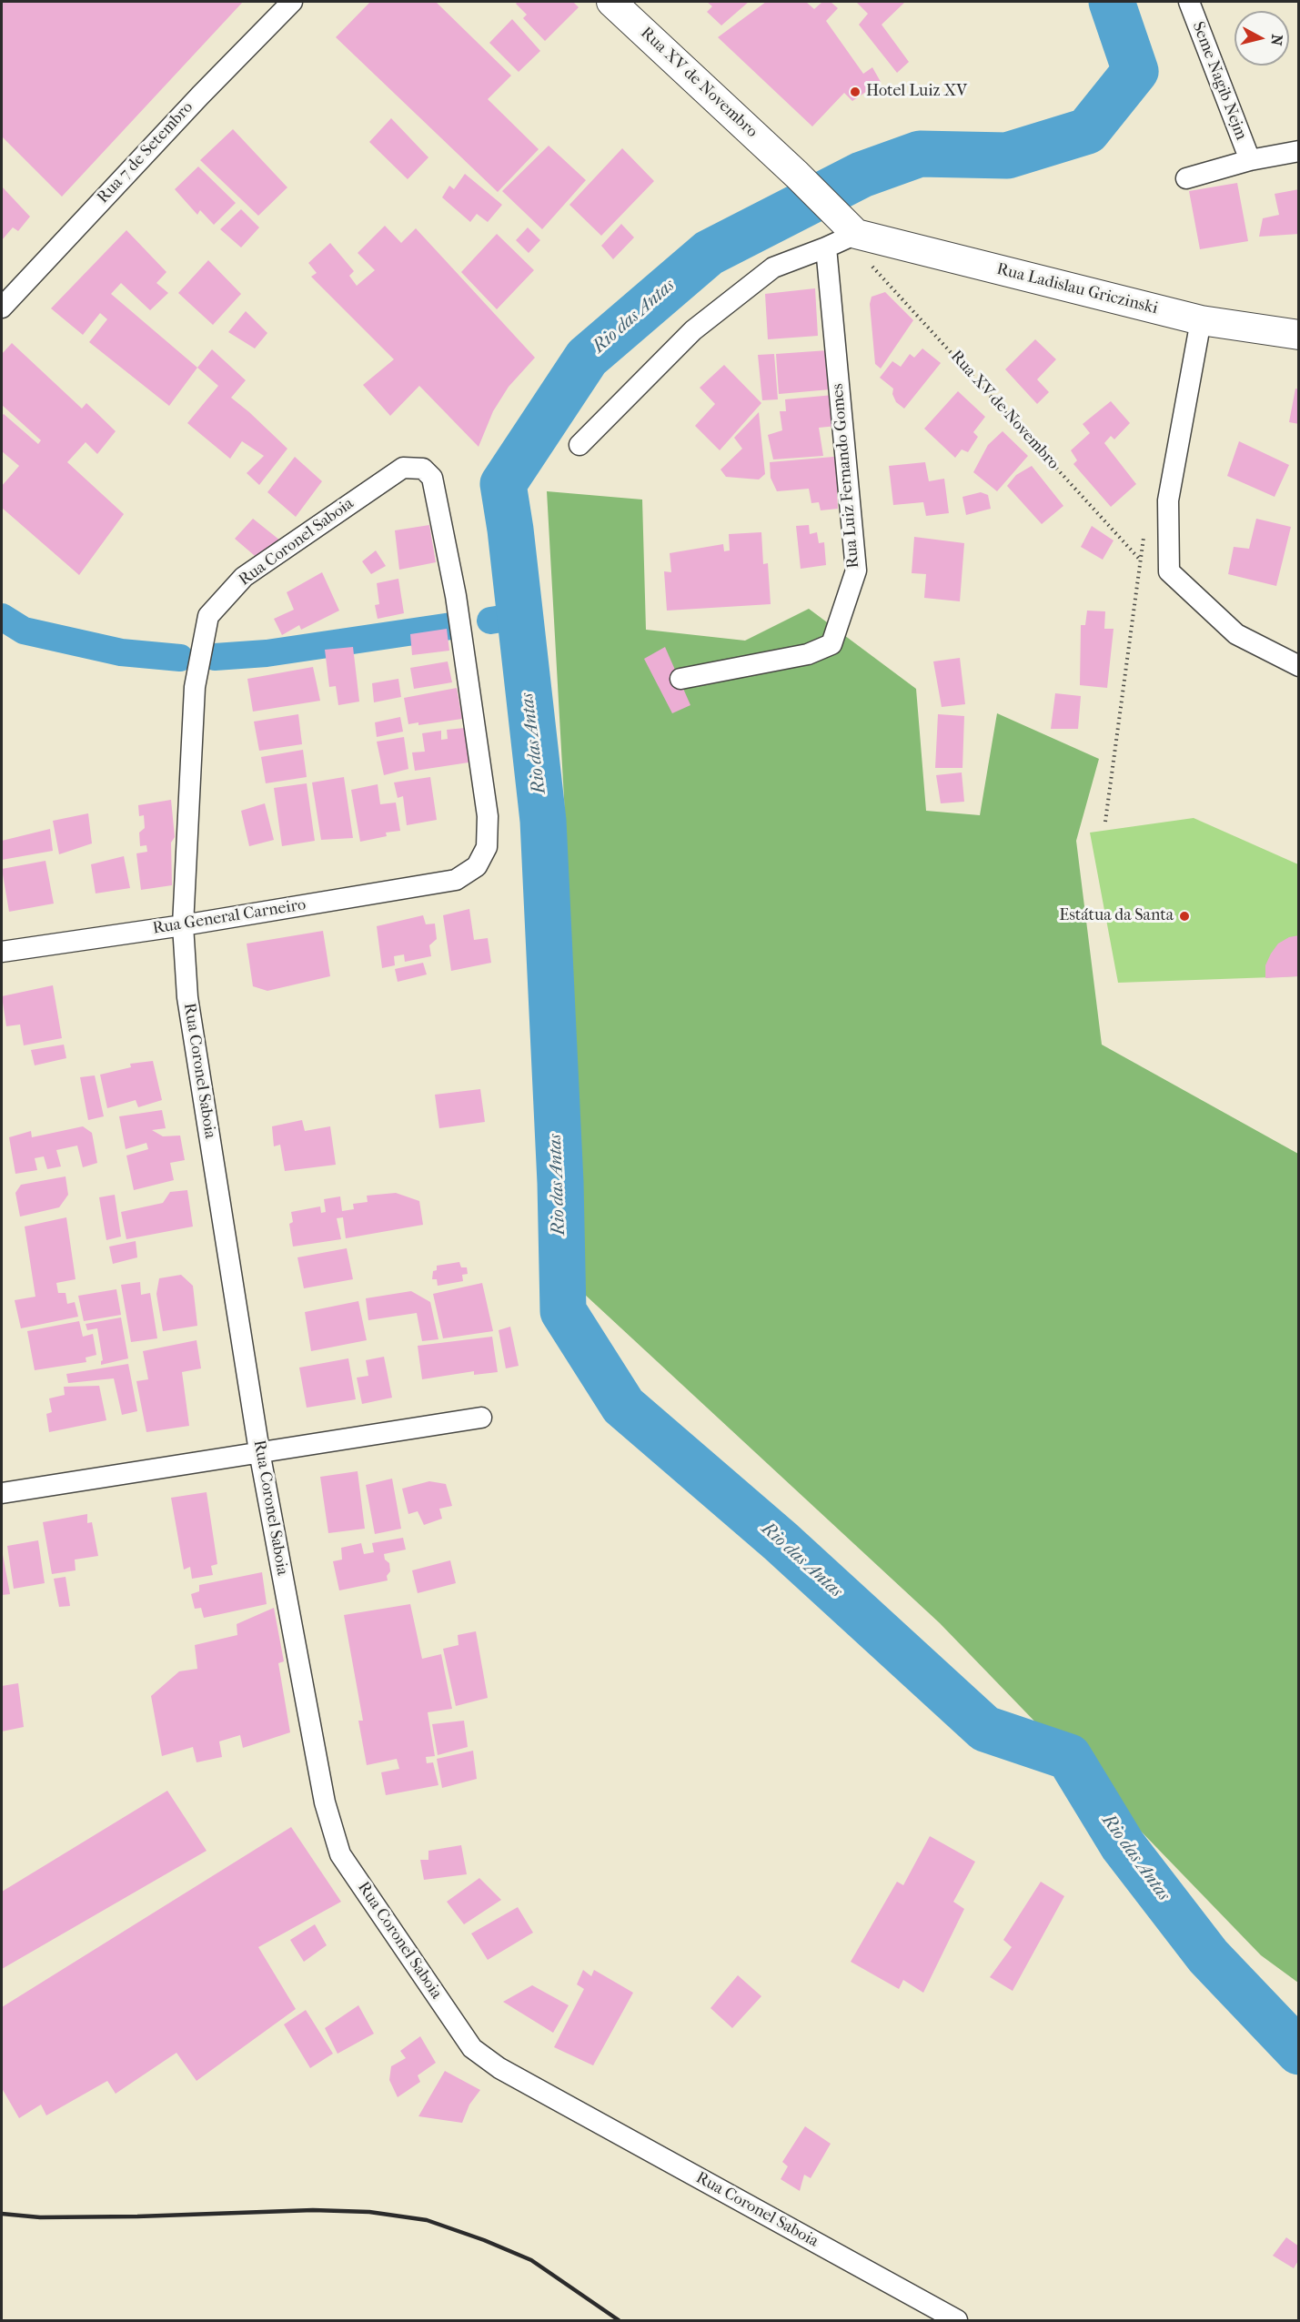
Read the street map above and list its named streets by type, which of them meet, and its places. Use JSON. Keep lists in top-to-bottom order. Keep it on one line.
{"streets":{"main road":["Rua XV de Novembro","Rua Ladislau Griczinski"],"street":["Seme Nagib Nejm","Rua 7 de Setembro","Rua Luiz Fernando Gomes","Rua Coronel Saboia","Rua General Carneiro"]},"crossings":[["Rua XV de Novembro","Rua Ladislau Griczinski"],["Rua Coronel Saboia","Rua General Carneiro"]],"water":["Rio das Antas"],"places":["Hotel Luiz XV","Estátua da Santa"],"north":"right"}
